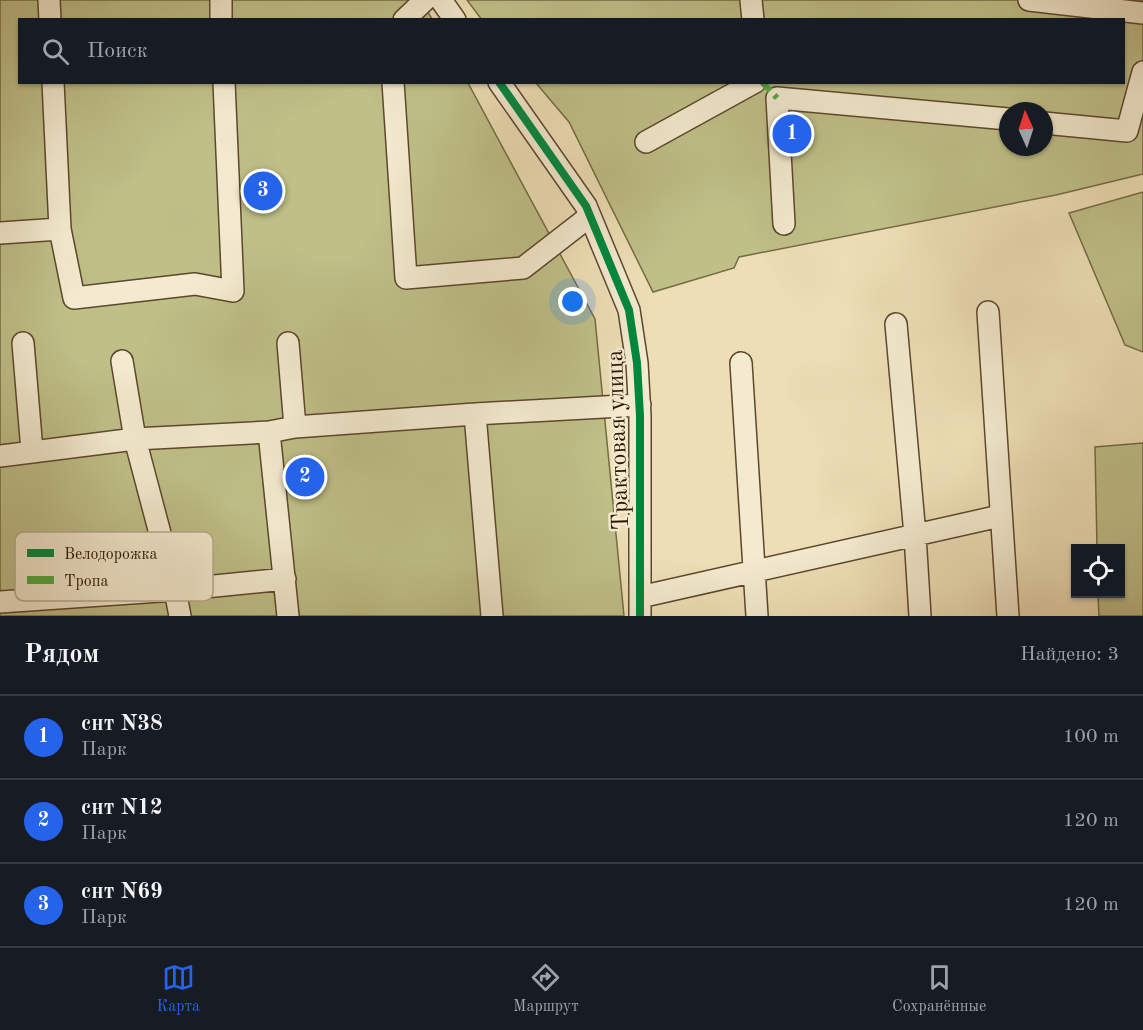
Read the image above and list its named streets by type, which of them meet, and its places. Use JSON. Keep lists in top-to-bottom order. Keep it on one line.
{"streets":{"street":["Трактовая улица"]},"legend":["Велодорожка","Тропа"],"north":"top","page":{"search":"Поиск","pins":["1","3","2"],"heading":["Рядом","Найдено: 3"],"list":[{"mark":"1","name":"снт N38","note":"Парк","value":"100 m"},{"mark":"2","name":"снт N12","note":"Парк","value":"120 m"},{"mark":"3","name":"снт N69","note":"Парк","value":"120 m"}],"nav":["Карта","Маршрут","Сохранённые"]}}
